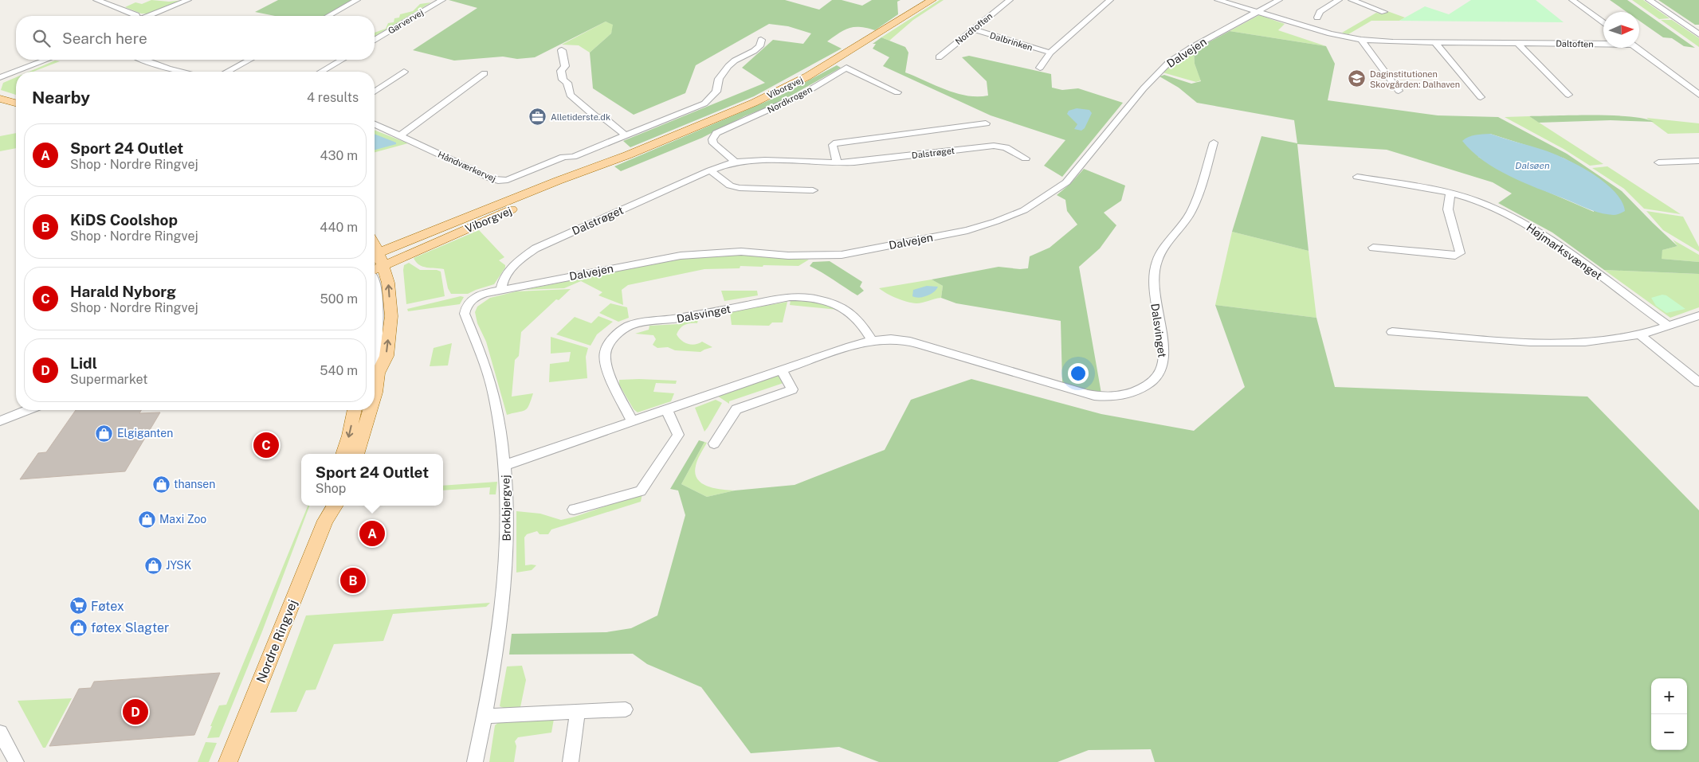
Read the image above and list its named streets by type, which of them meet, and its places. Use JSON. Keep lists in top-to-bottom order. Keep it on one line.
{"streets":{"main road":["Viborgvej","Nordre Ringvej"],"street":["Garvervej","Nordtoften","Dalbrinken","Daltoften","Dalvejen","Nordkrogen","Dalstrøget","Håndværkervej","Højmarksvænget","Dalsvinget","Brokbjergvej"]},"crossings":[["Nordtoften","Dalbrinken"],["Daltoften","Dalvejen"],["Dalvejen","Dalstrøget"],["Dalvejen","Brokbjergvej"],["Nordkrogen","Dalstrøget"],["Dalsvinget","Brokbjergvej"]],"water":["Dalsøen"],"places":{"school or university":["Daginstitutionen Skovgården: Dalhaven"],"office":["Alletiderste.dk"],"shop":["Elgiganten","thansen","Maxi Zoo","JYSK","føtex Slagter"],"supermarket":["Føtex"]},"north":"right","page":{"search":"Search here","heading":["Nearby","4 results"],"list":[{"mark":"A","name":"Sport 24 Outlet","note":"Shop · Nordre Ringvej","value":"430 m"},{"mark":"B","name":"KiDS Coolshop","note":"Shop · Nordre Ringvej","value":"440 m"},{"mark":"C","name":"Harald Nyborg","note":"Shop · Nordre Ringvej","value":"500 m"},{"mark":"D","name":"Lidl","note":"Supermarket","value":"540 m"}],"pins":["C","A","B","D"],"popup":["Sport 24 Outlet","Shop"],"map_buttons":["+","−"]}}
